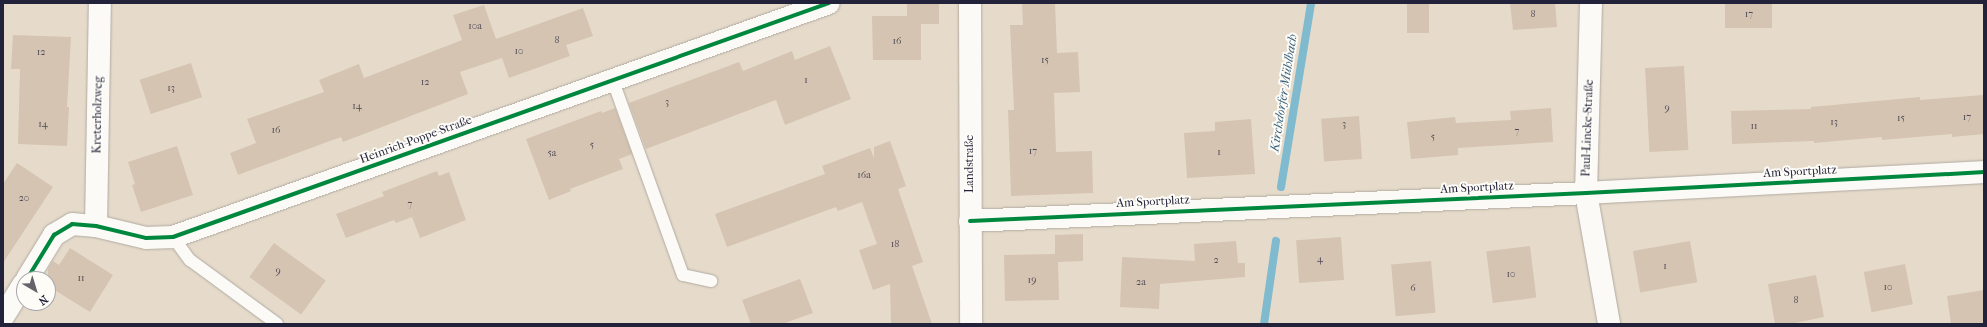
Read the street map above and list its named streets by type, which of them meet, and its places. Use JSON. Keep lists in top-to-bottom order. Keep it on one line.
{"streets":{"street":["Kreterholzweg","Paul-Lincke-Straße","Heinrich-Poppe-Straße","Landstraße","Am Sportplatz"]},"crossings":[["Kreterholzweg","Heinrich-Poppe-Straße"],["Paul-Lincke-Straße","Am Sportplatz"],["Landstraße","Am Sportplatz"]],"water":["Kirchdorfer Mühlbach"],"house_numbers":["8","17","10a","8","16","10","12","15","1","12","13","3","14","9","17","15","13","14","3","11","16","7","5","5","17","1","5a","16a","20","7","18","4","2","1","9","10","11","19","2a","10","6","8"],"north":"bottom right"}
